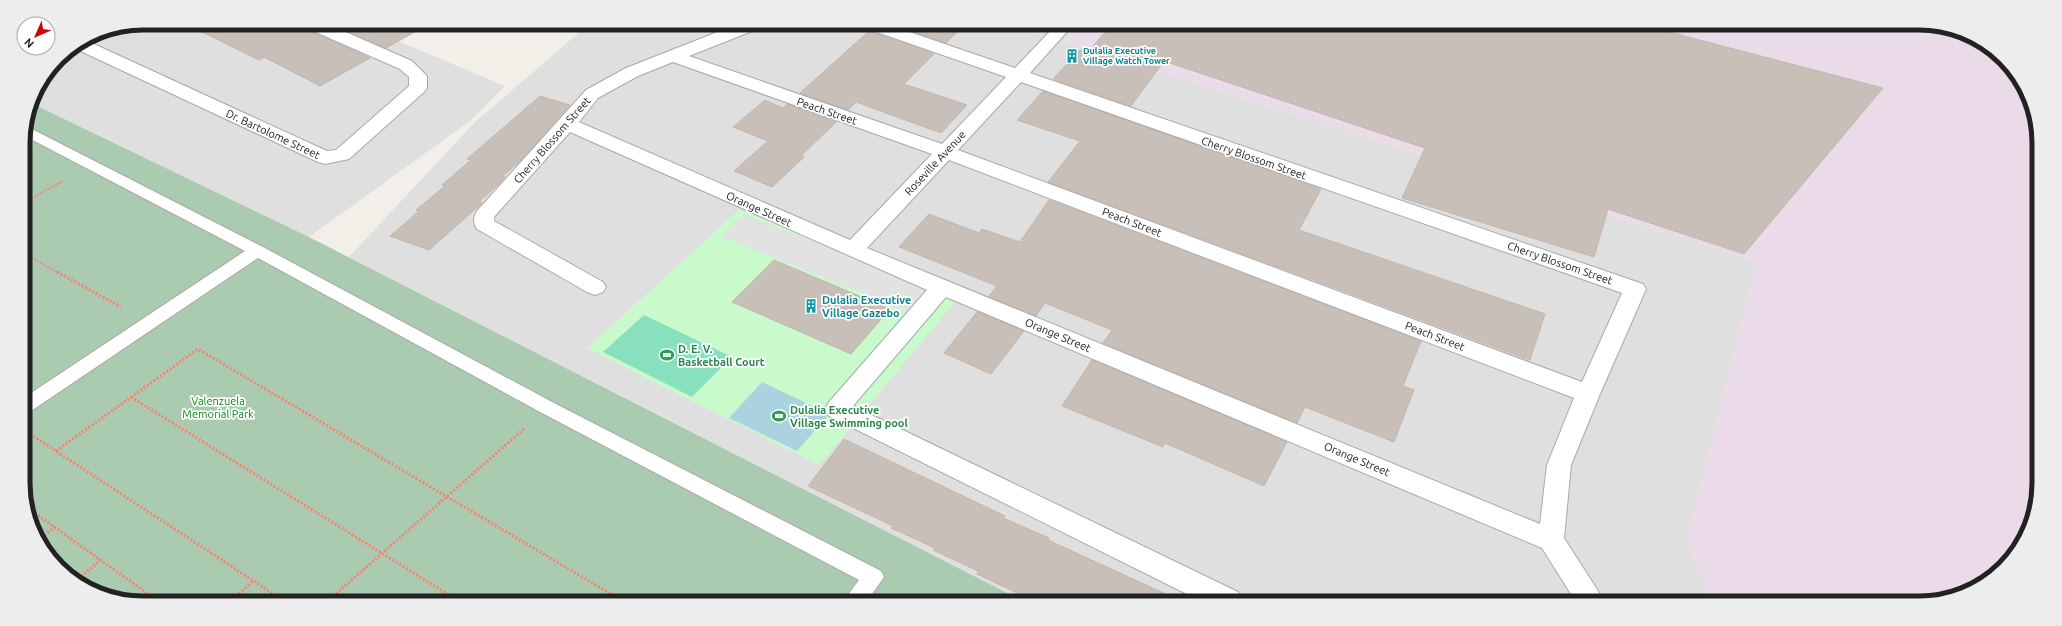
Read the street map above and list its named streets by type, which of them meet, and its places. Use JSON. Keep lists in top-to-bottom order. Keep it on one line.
{"streets":{"street":["Peach Street","Dr. Bartolome Street","Cherry Blossom Street","Roseville Avenue","Orange Street"]},"crossings":[["Peach Street","Cherry Blossom Street"],["Peach Street","Roseville Avenue"],["Cherry Blossom Street","Roseville Avenue"],["Cherry Blossom Street","Orange Street"],["Roseville Avenue","Orange Street"]],"parks":["Valenzuela Memorial Park"],"places":{"building":["Dulalia Executive Village Watch Tower","Dulalia Executive Village Gazebo"],"sports":["D. E. V. Basketball Court","Dulalia Executive Village Swimming pool"]},"north":"bottom left"}
